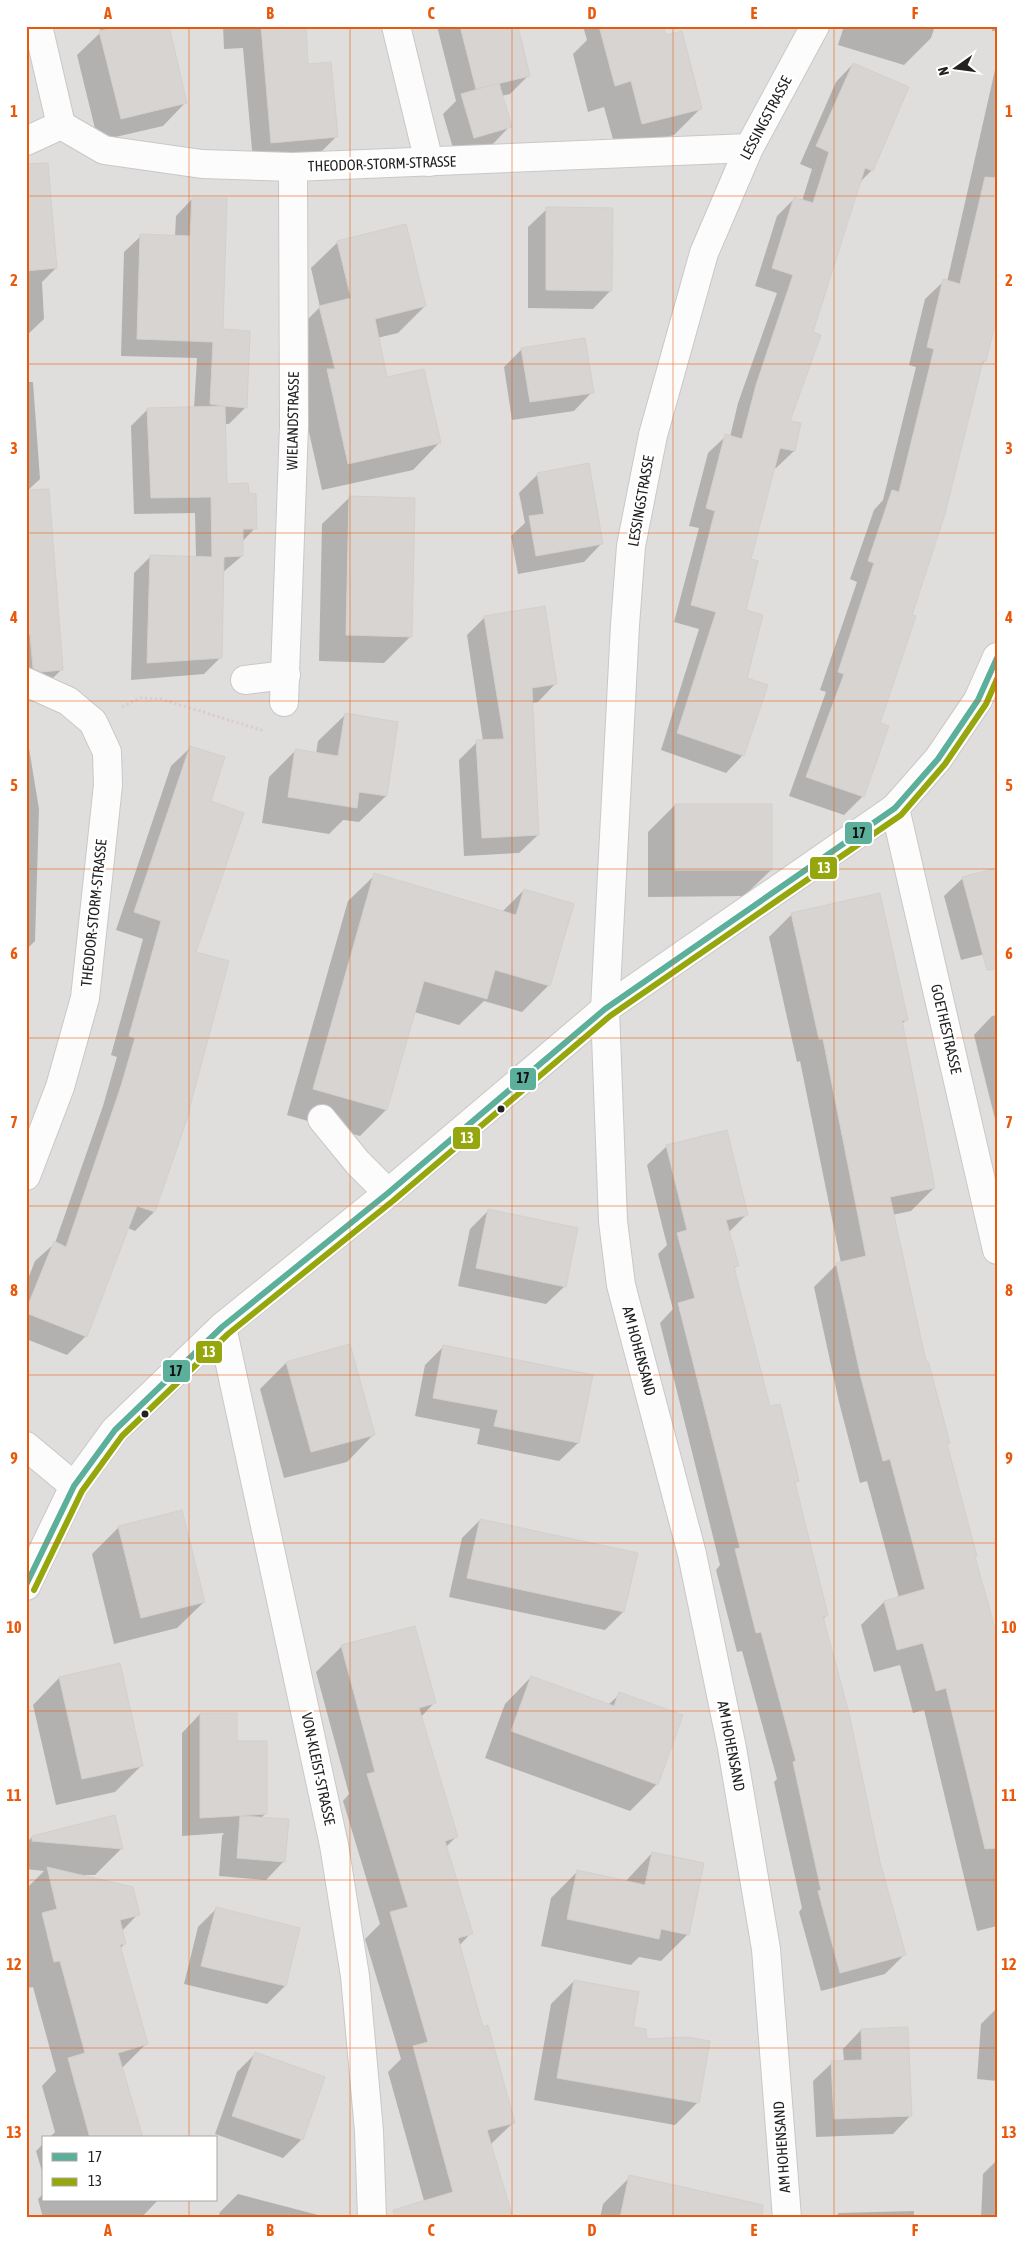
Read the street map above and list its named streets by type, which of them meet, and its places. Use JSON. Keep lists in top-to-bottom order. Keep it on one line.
{"streets":{"street":["LESSINGSTRASSE","THEODOR-STORM-STRASSE","WIELANDSTRASSE","GOETHESTRASSE","AM HOHENSAND","VON-KLEIST-STRASSE"]},"crossings":[["LESSINGSTRASSE","THEODOR-STORM-STRASSE"],["LESSINGSTRASSE","AM HOHENSAND"],["THEODOR-STORM-STRASSE","WIELANDSTRASSE"]],"lines":["transit line 17","transit line 13"],"legend":["17","13"],"north":"left","grid":{"columns":["A","B","C","D","E","F"],"rows":["1","2","3","4","5","6","7","8","9","10","11","12","13"]}}
